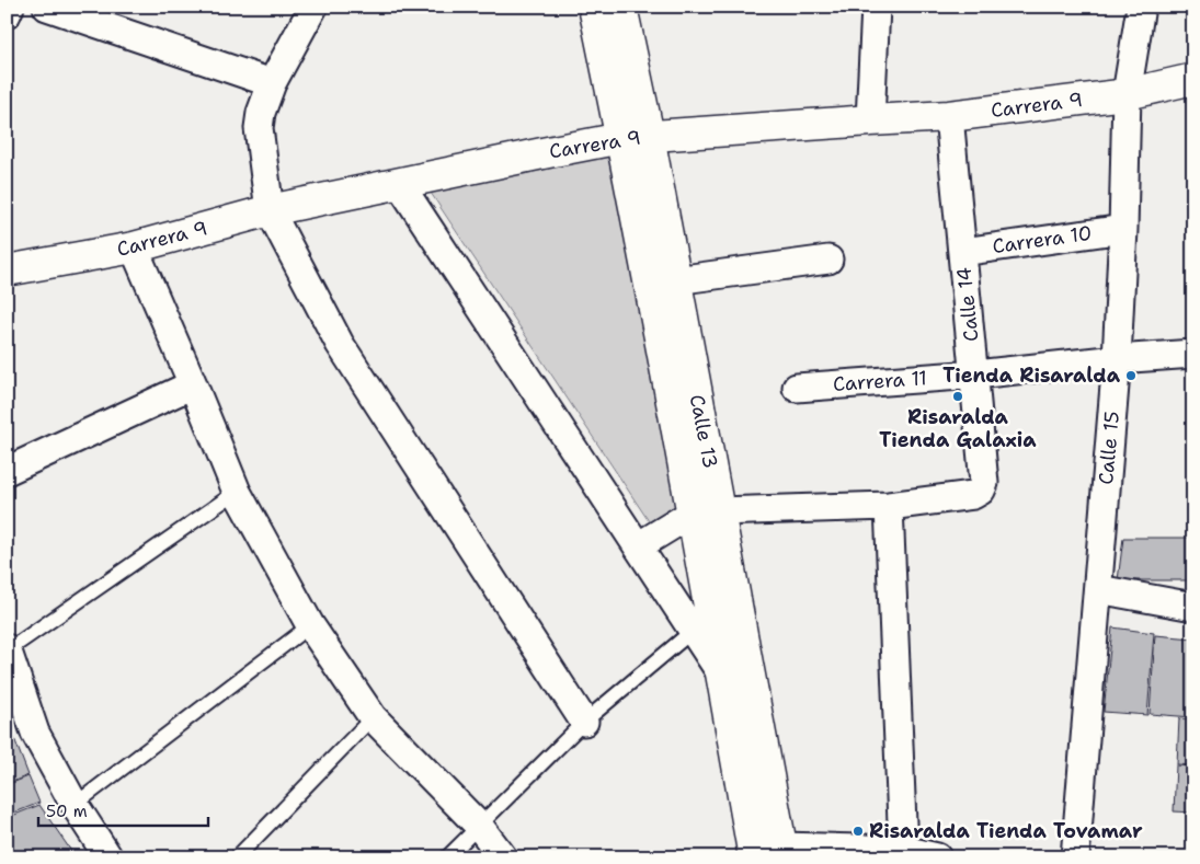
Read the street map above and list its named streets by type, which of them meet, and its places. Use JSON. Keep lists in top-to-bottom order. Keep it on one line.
{"streets":{"main road":["Carrera 9","Calle 13"],"street":["Carrera 10","Calle 14","Carrera 11","Calle 15"]},"crossings":[["Carrera 9","Calle 14"],["Carrera 9","Calle 13"],["Carrera 9","Calle 15"],["Carrera 10","Calle 14"],["Carrera 10","Calle 15"],["Calle 14","Carrera 11"],["Carrera 11","Calle 15"]],"places":["Tienda Risaralda","Risaralda Tienda Galaxia","Risaralda Tienda Tovamar"],"scale_bar":"50 m"}
